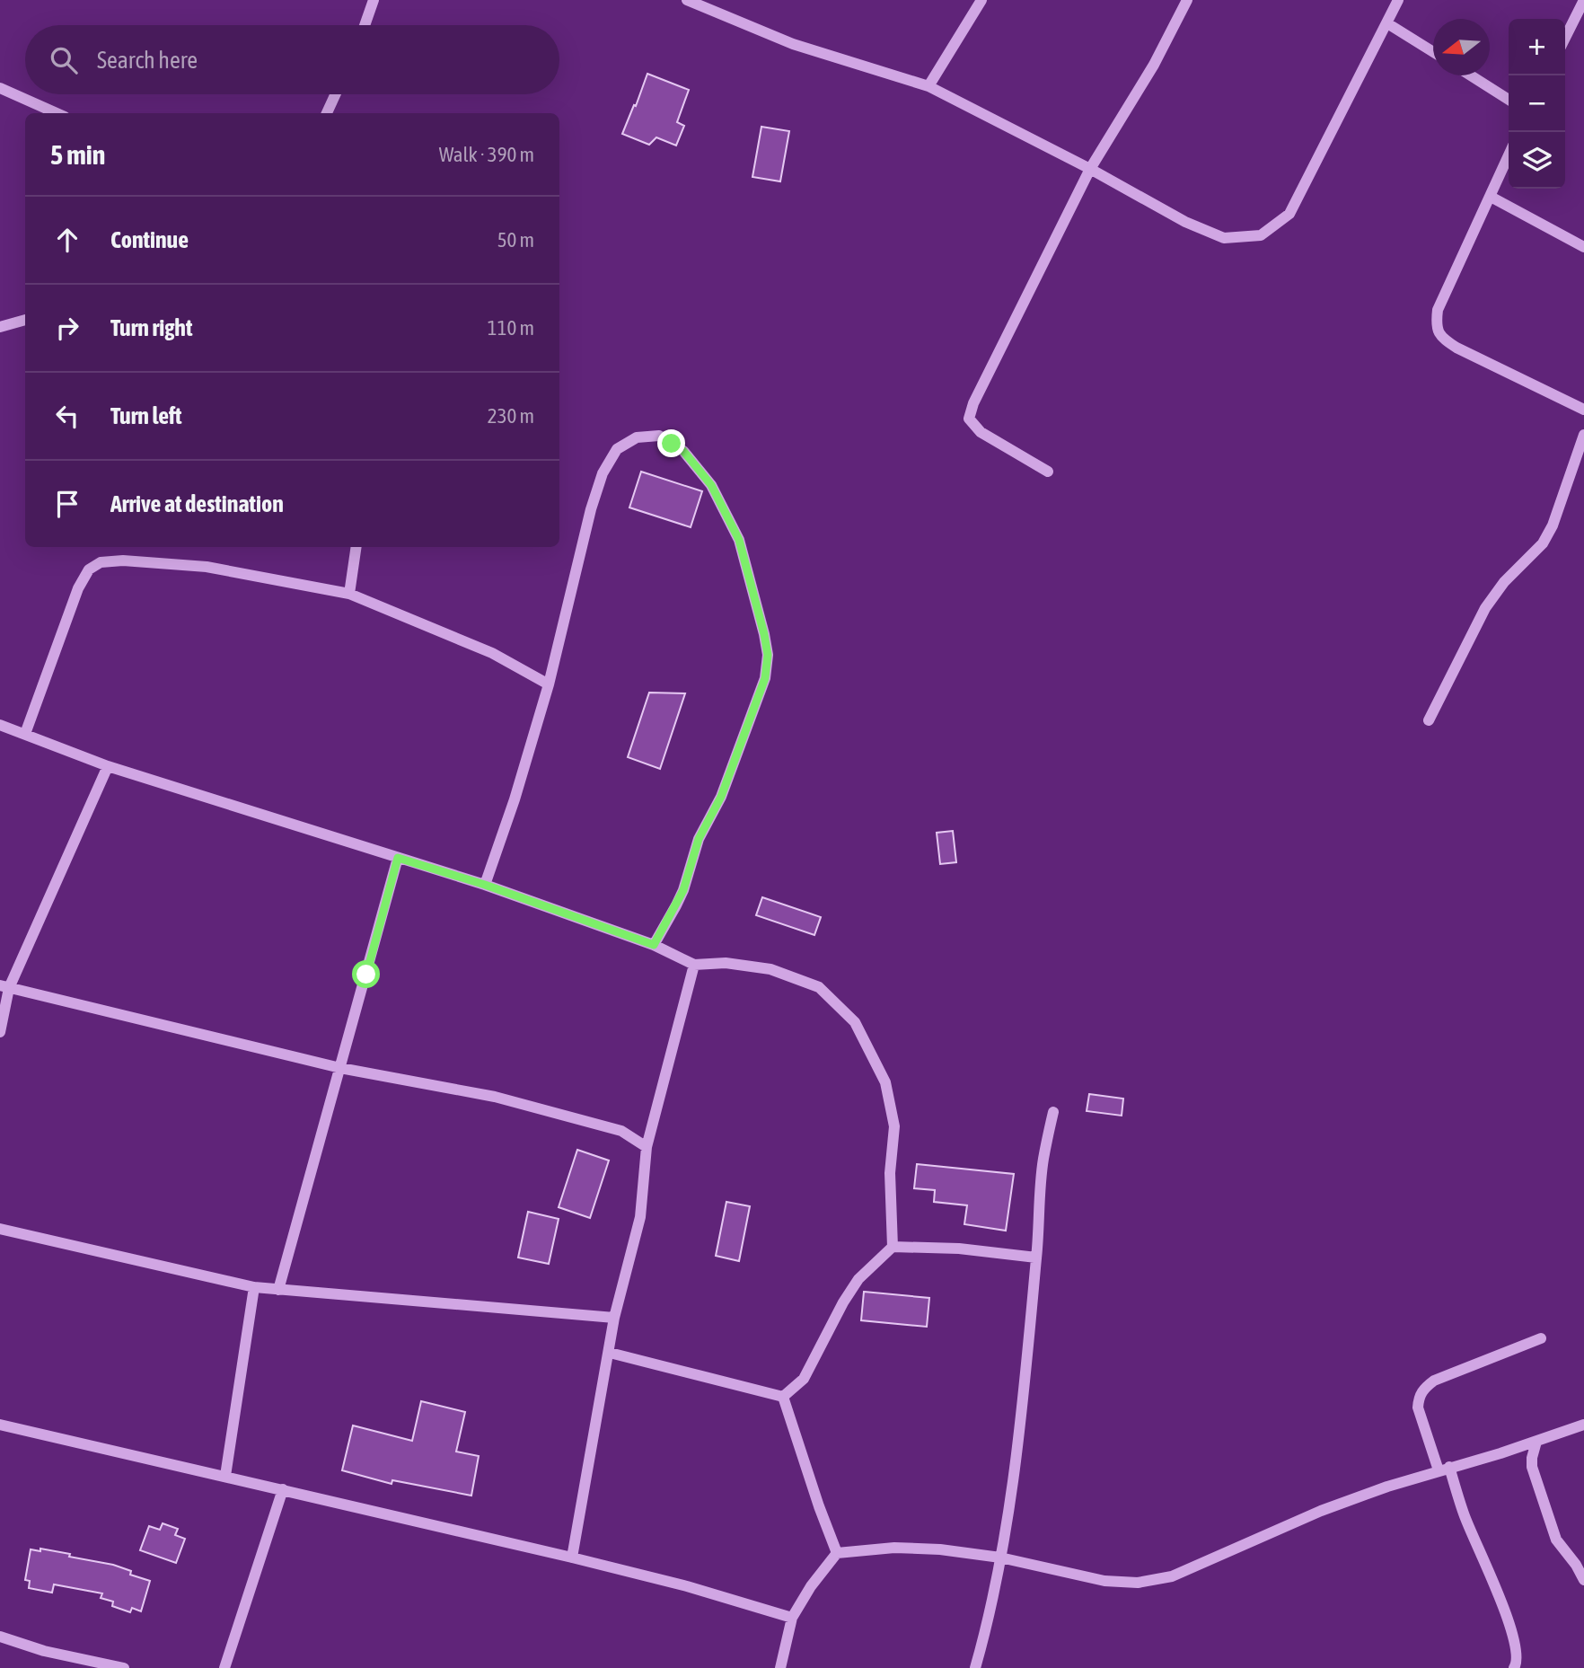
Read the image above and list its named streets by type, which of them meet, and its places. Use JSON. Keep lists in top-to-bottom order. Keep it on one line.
{"north":"left","page":{"map_buttons":["+","−"],"search":"Search here","heading":["5 min","Walk · 390 m"],"list":[["Continue","50 m"],["Turn right","110 m"],["Turn left","230 m"],"Arrive at destination"]}}
